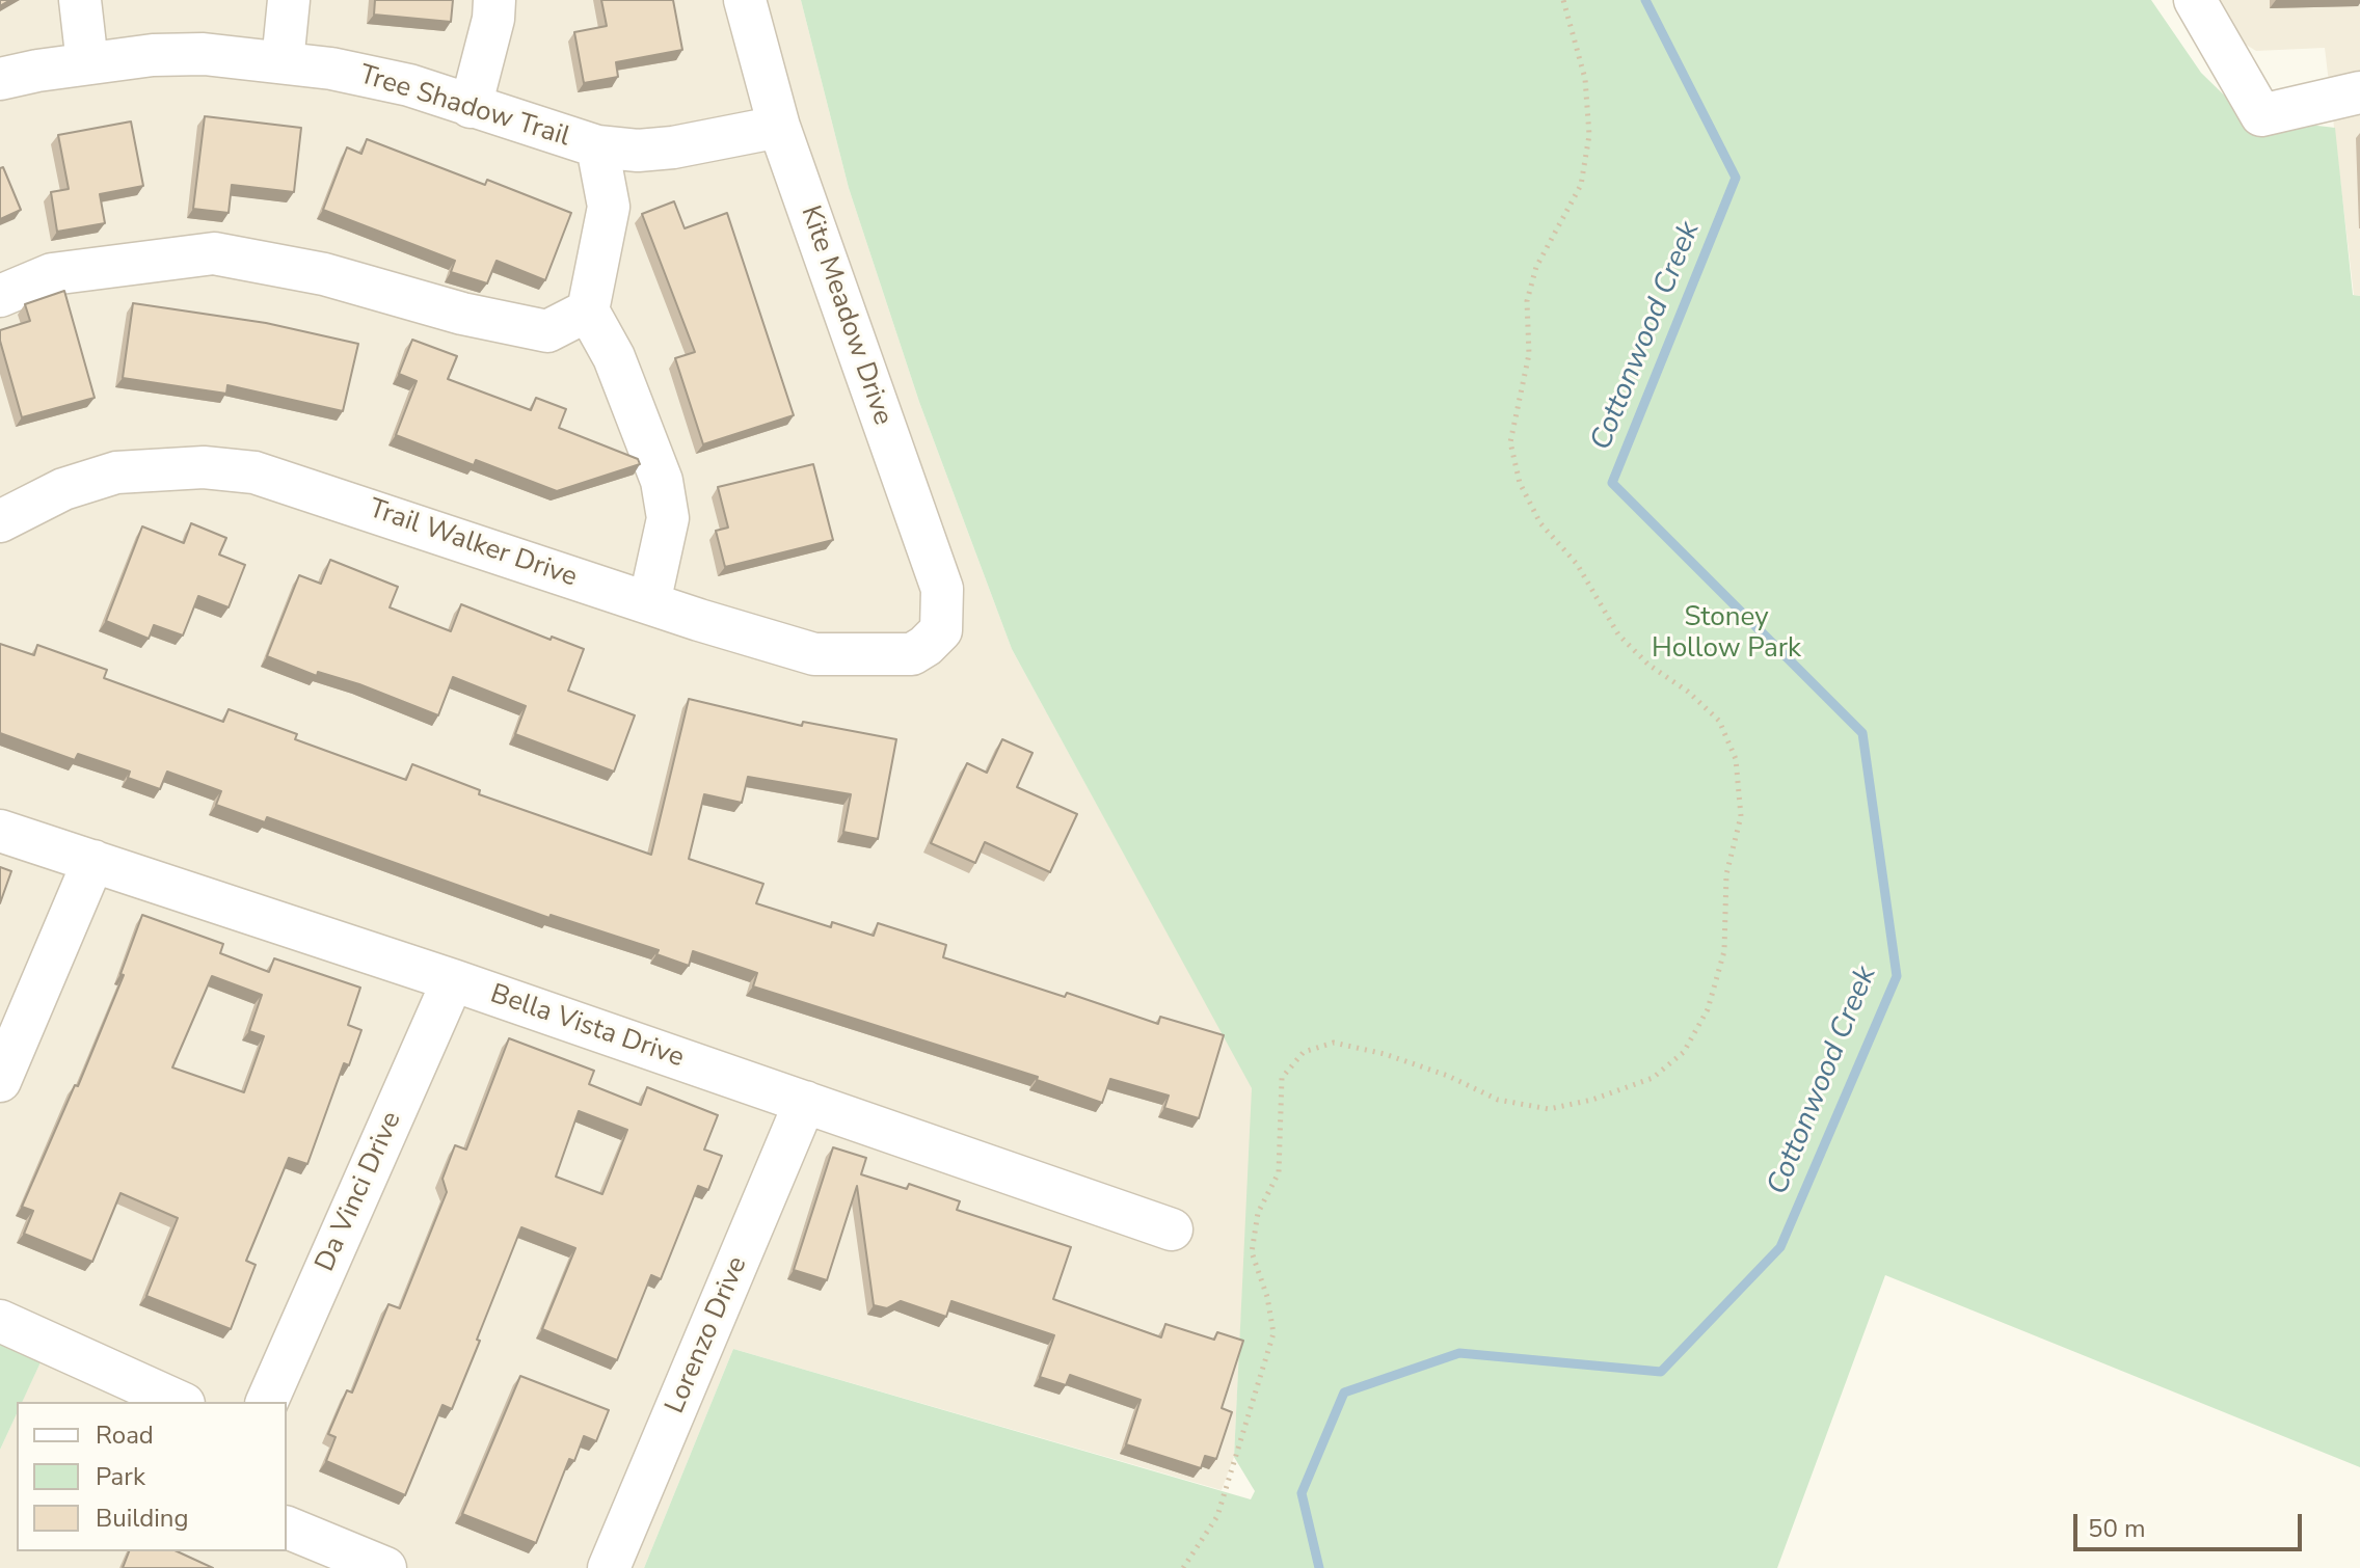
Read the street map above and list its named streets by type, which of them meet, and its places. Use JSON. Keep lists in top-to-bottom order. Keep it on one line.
{"streets":{"street":["Tree Shadow Trail","Kite Meadow Drive","Trail Walker Drive","Bella Vista Drive","Da Vinci Drive","Lorenzo Drive"]},"crossings":[["Tree Shadow Trail","Kite Meadow Drive"],["Kite Meadow Drive","Trail Walker Drive"],["Bella Vista Drive","Da Vinci Drive"],["Bella Vista Drive","Lorenzo Drive"]],"water":["Cottonwood Creek"],"parks":["Stoney Hollow Park"],"legend":["Road","Park","Building"],"scale_bar":"50 m"}
